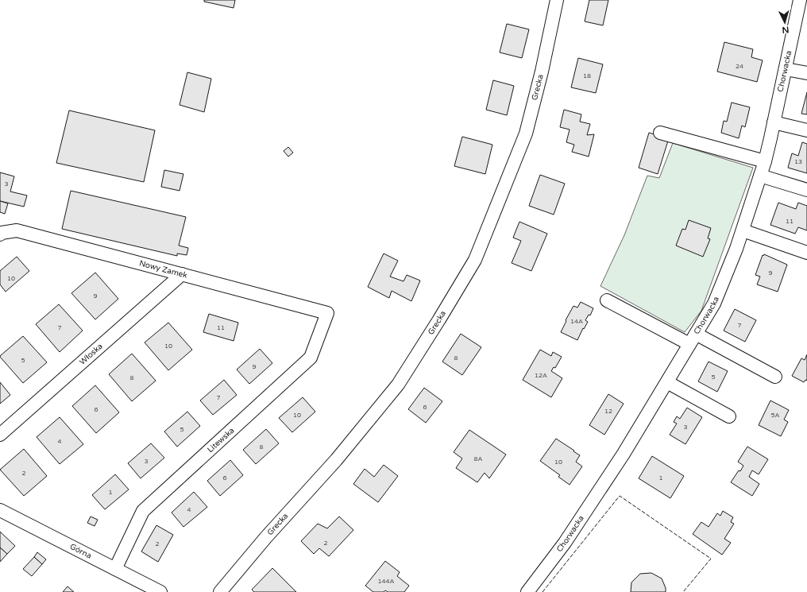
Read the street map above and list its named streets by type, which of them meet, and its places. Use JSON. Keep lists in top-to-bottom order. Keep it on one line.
{"streets":{"street":["Chorwacka","Grecka","Nowy Zamek","Włoska","Litewska","Górna"]},"crossings":[["Nowy Zamek","Włoska"],["Nowy Zamek","Litewska"],["Litewska","Górna"]],"house_numbers":["24","18","13","3","11","9","10","9","14A","7","7","11","10","8","5","9","12A","5","8","7","6","6","12","10","5A","3","5","4","8","8A","3","10","2","6","1","1","4","2","2","144A"],"north":"bottom"}
